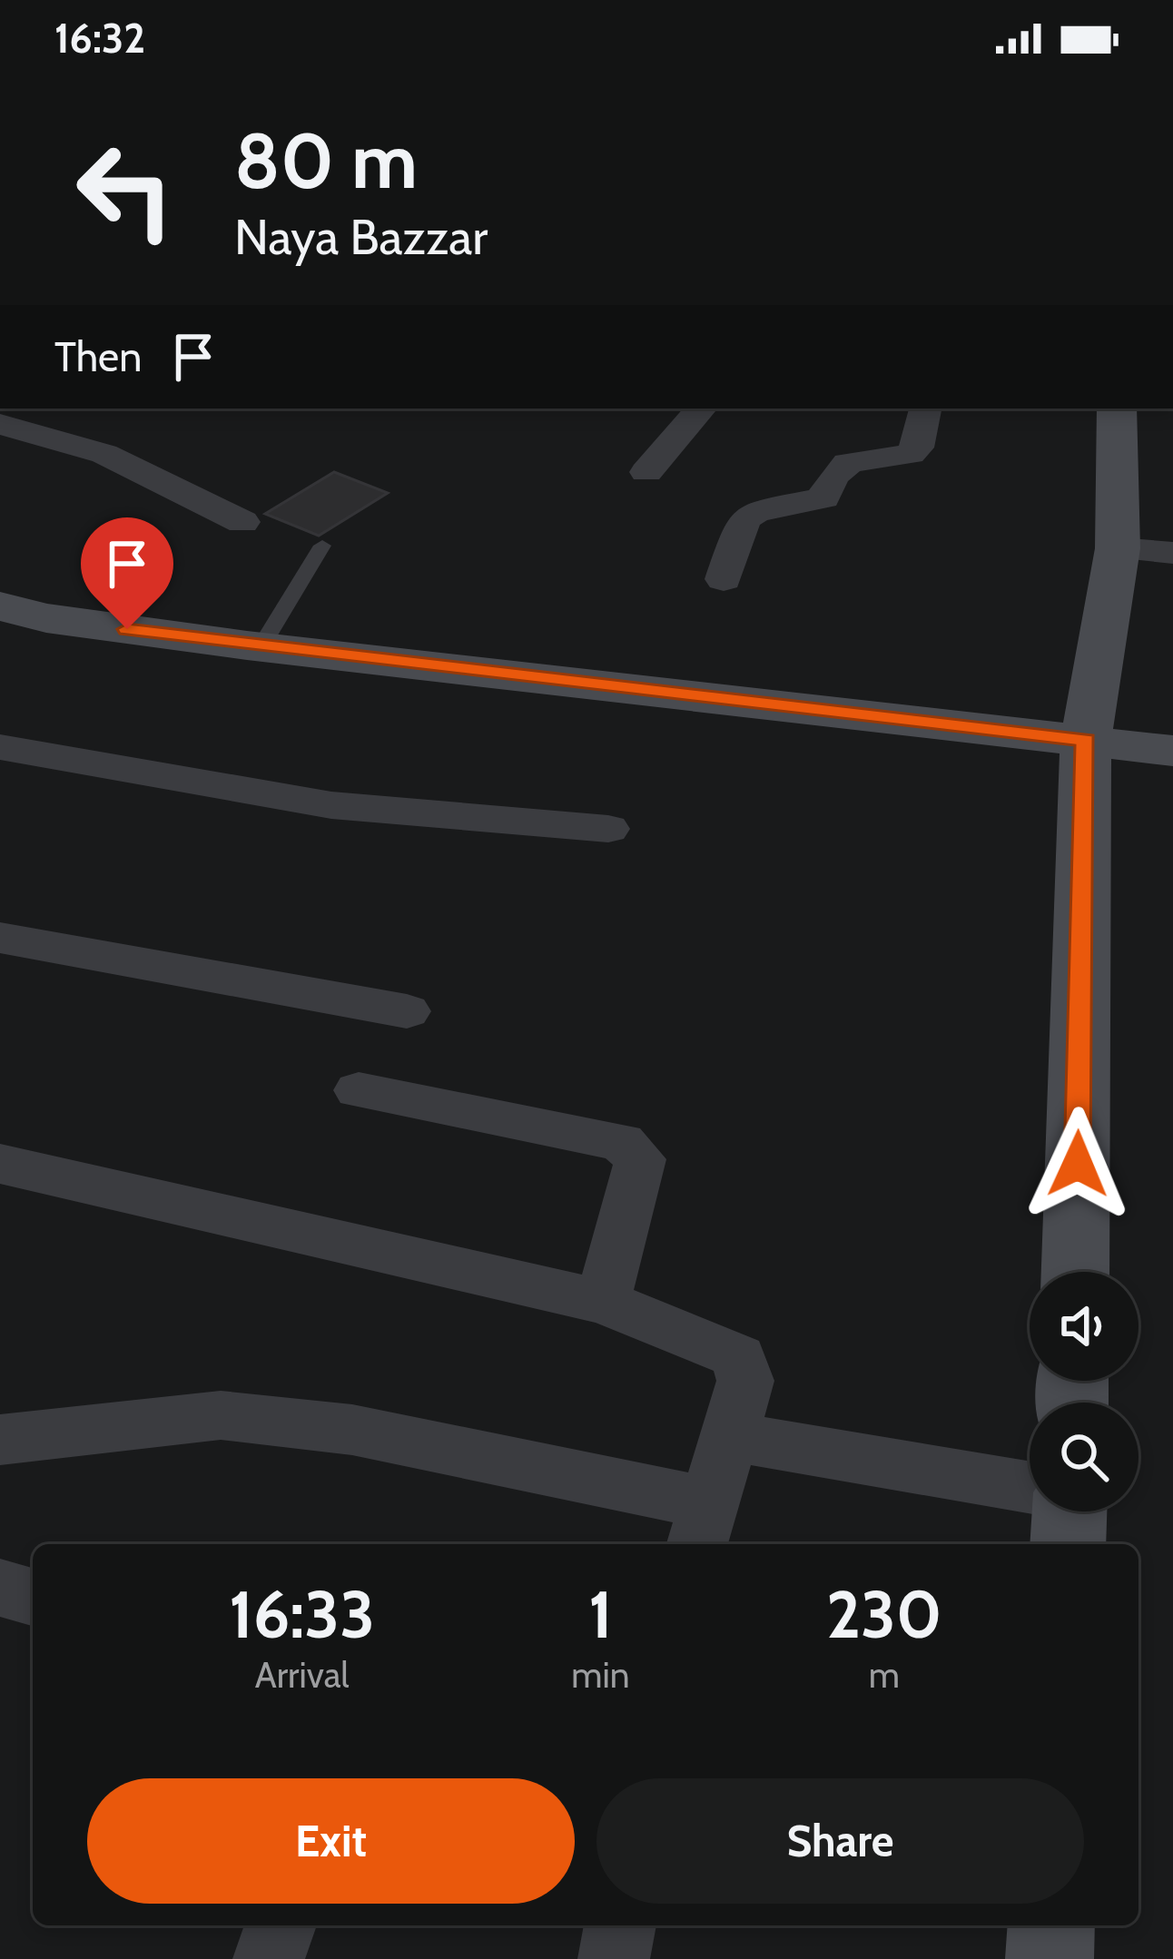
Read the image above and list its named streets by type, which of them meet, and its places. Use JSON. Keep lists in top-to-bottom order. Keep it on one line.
{"page":{"status":"16:32","turn":["80 m","Naya Bazzar"],"then":"Then","eta":["16:33","Arrival","1","min","230","m"],"buttons":["Exit","Share"]}}
